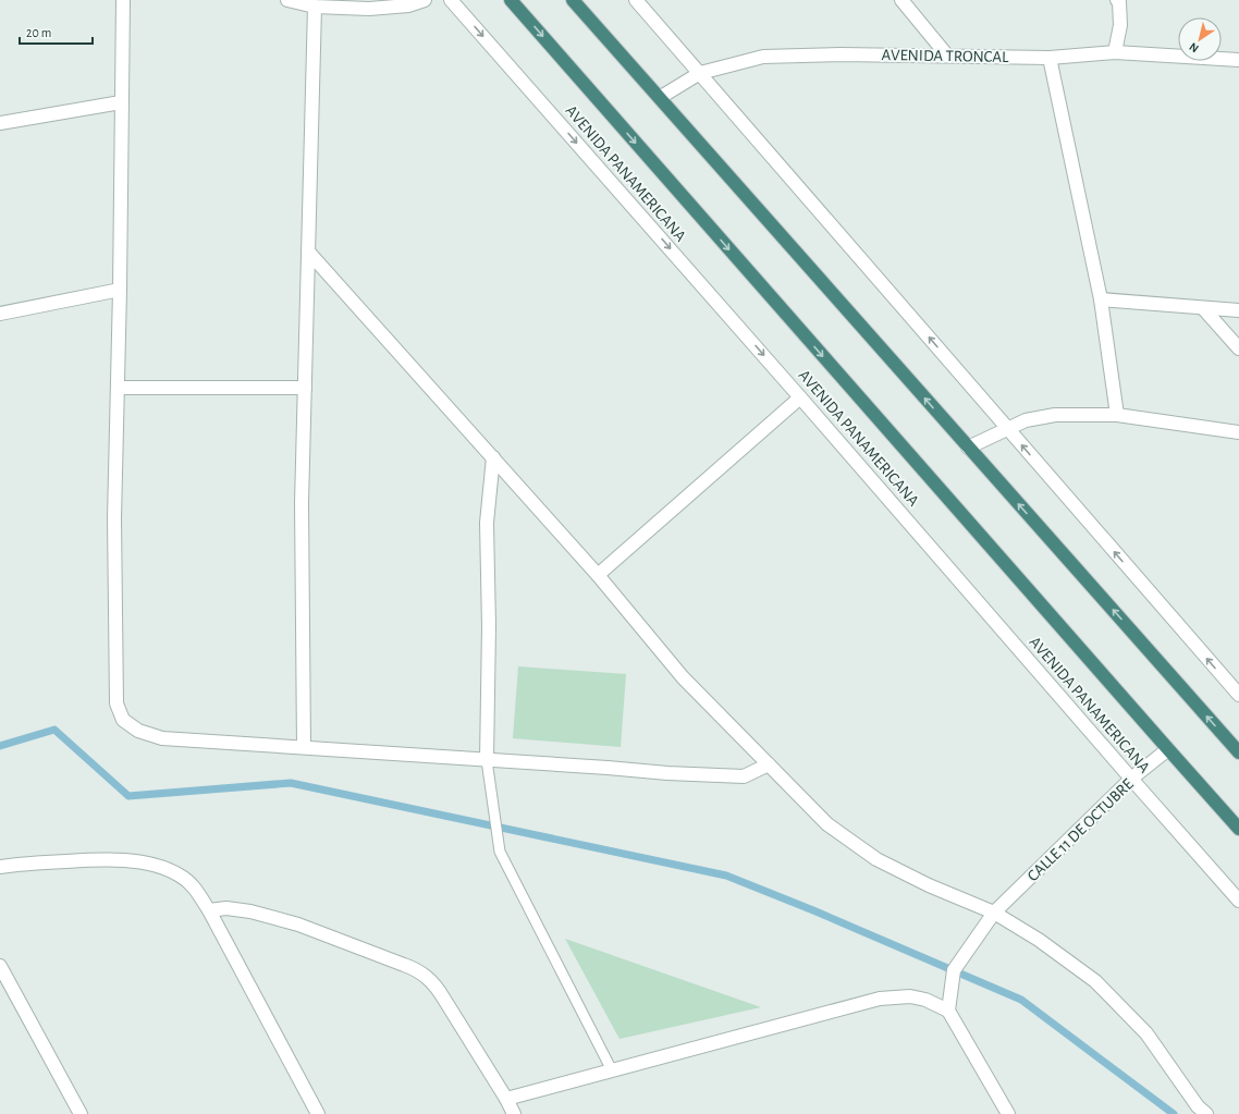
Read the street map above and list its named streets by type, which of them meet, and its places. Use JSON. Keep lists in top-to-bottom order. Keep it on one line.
{"streets":{"highway":["AVENIDA PANAMERICANA"],"street":["AVENIDA TRONCAL","CALLE 11 DE OCTUBRE"]},"crossings":[["AVENIDA PANAMERICANA","CALLE 11 DE OCTUBRE"]],"scale_bar":"20 m","north":"bottom left"}
